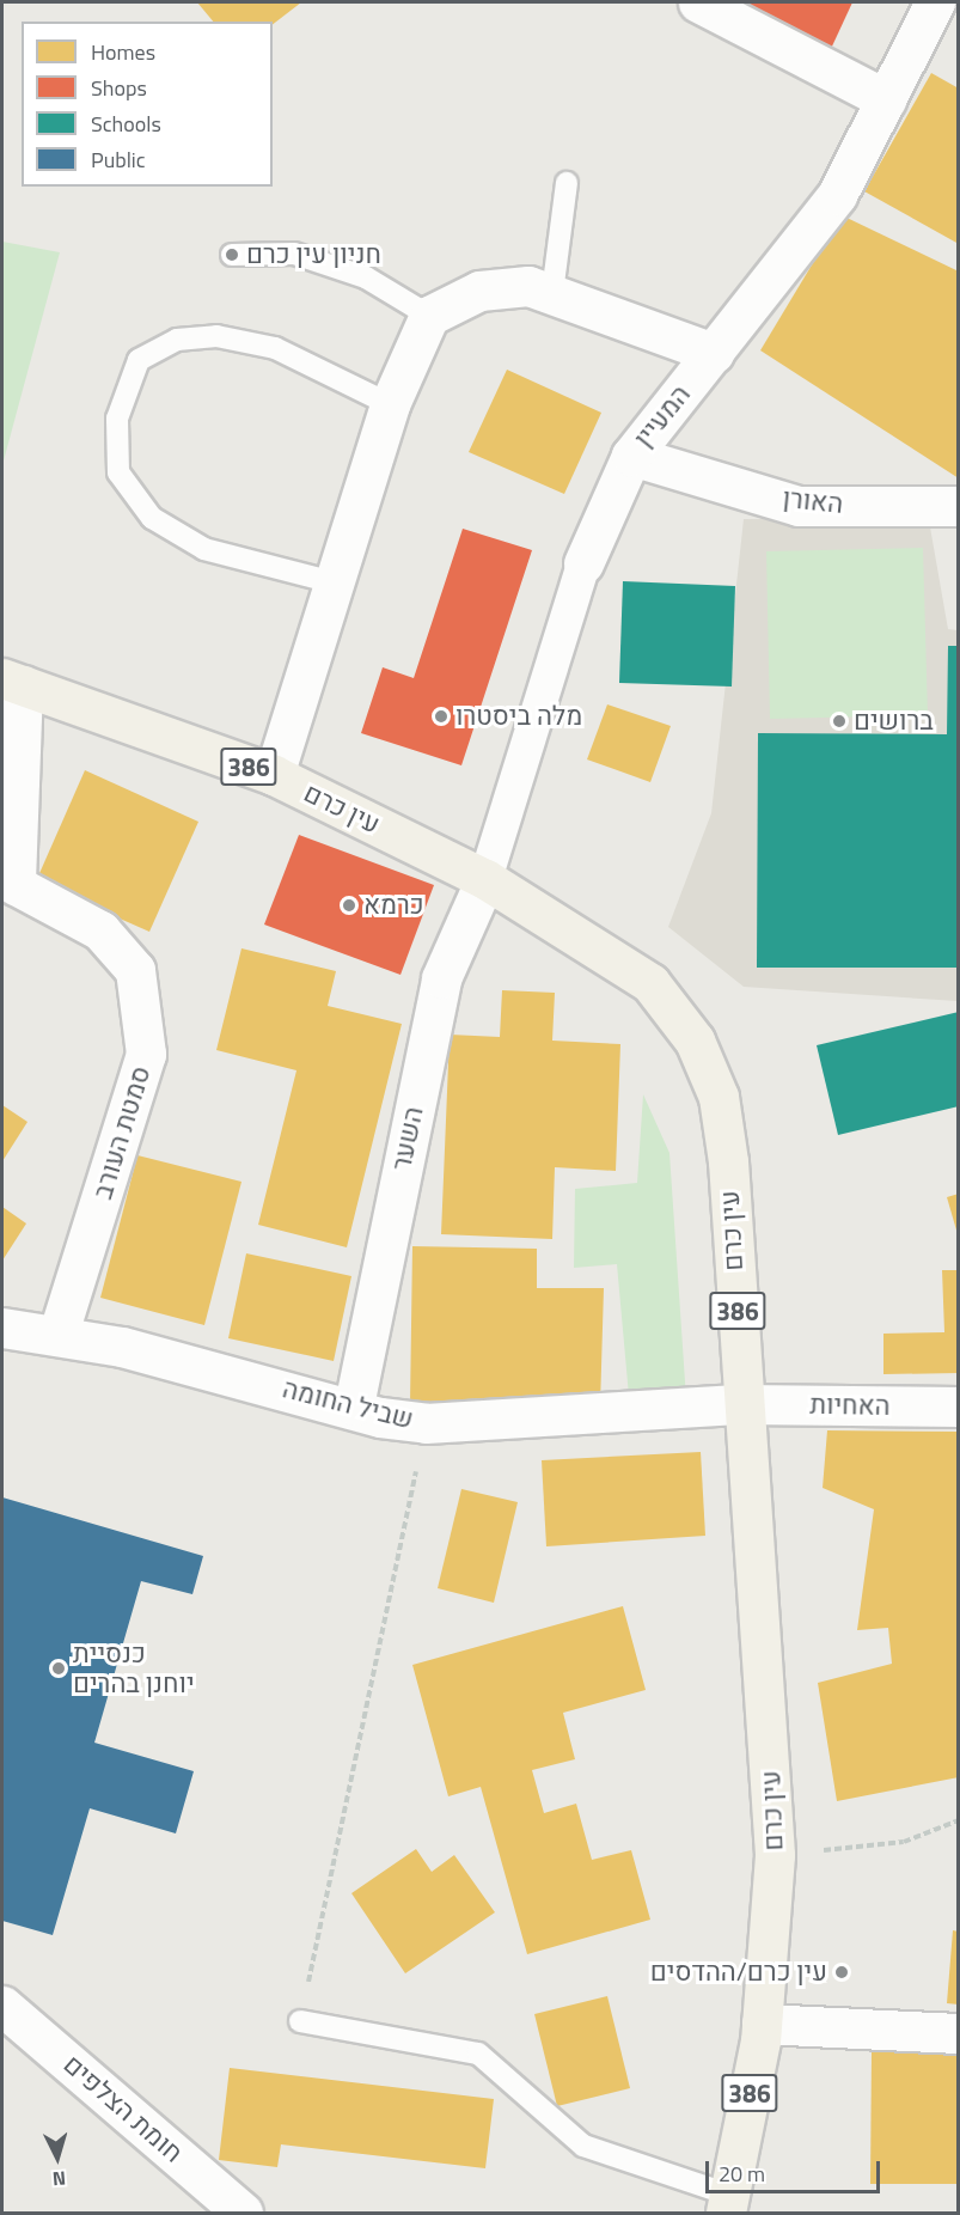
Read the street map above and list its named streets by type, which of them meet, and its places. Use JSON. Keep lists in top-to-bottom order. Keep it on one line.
{"streets":{"main road":["386","עין כרם"],"street":["המעיין","האורן","סמטת העורב","השער","שביל החומה","האחיות","חומת הצלפים"]},"crossings":[["המעיין","האורן"],["המעיין","עין כרם"],["המעיין","השער"],["עין כרם","סמטת העורב"],["עין כרם","השער"],["עין כרם","שביל החומה"],["עין כרם","האחיות"],["סמטת העורב","שביל החומה"],["השער","שביל החומה"],["שביל החומה","האחיות"]],"places":["חניון עין כרם","מלה ביסטרו","ברושים","כרמא","כנסיית יוחנן בהרים","עין כרם/ההדסים"],"legend":["Homes","Shops","Schools","Public"],"scale_bar":"20 m","north":"bottom"}
